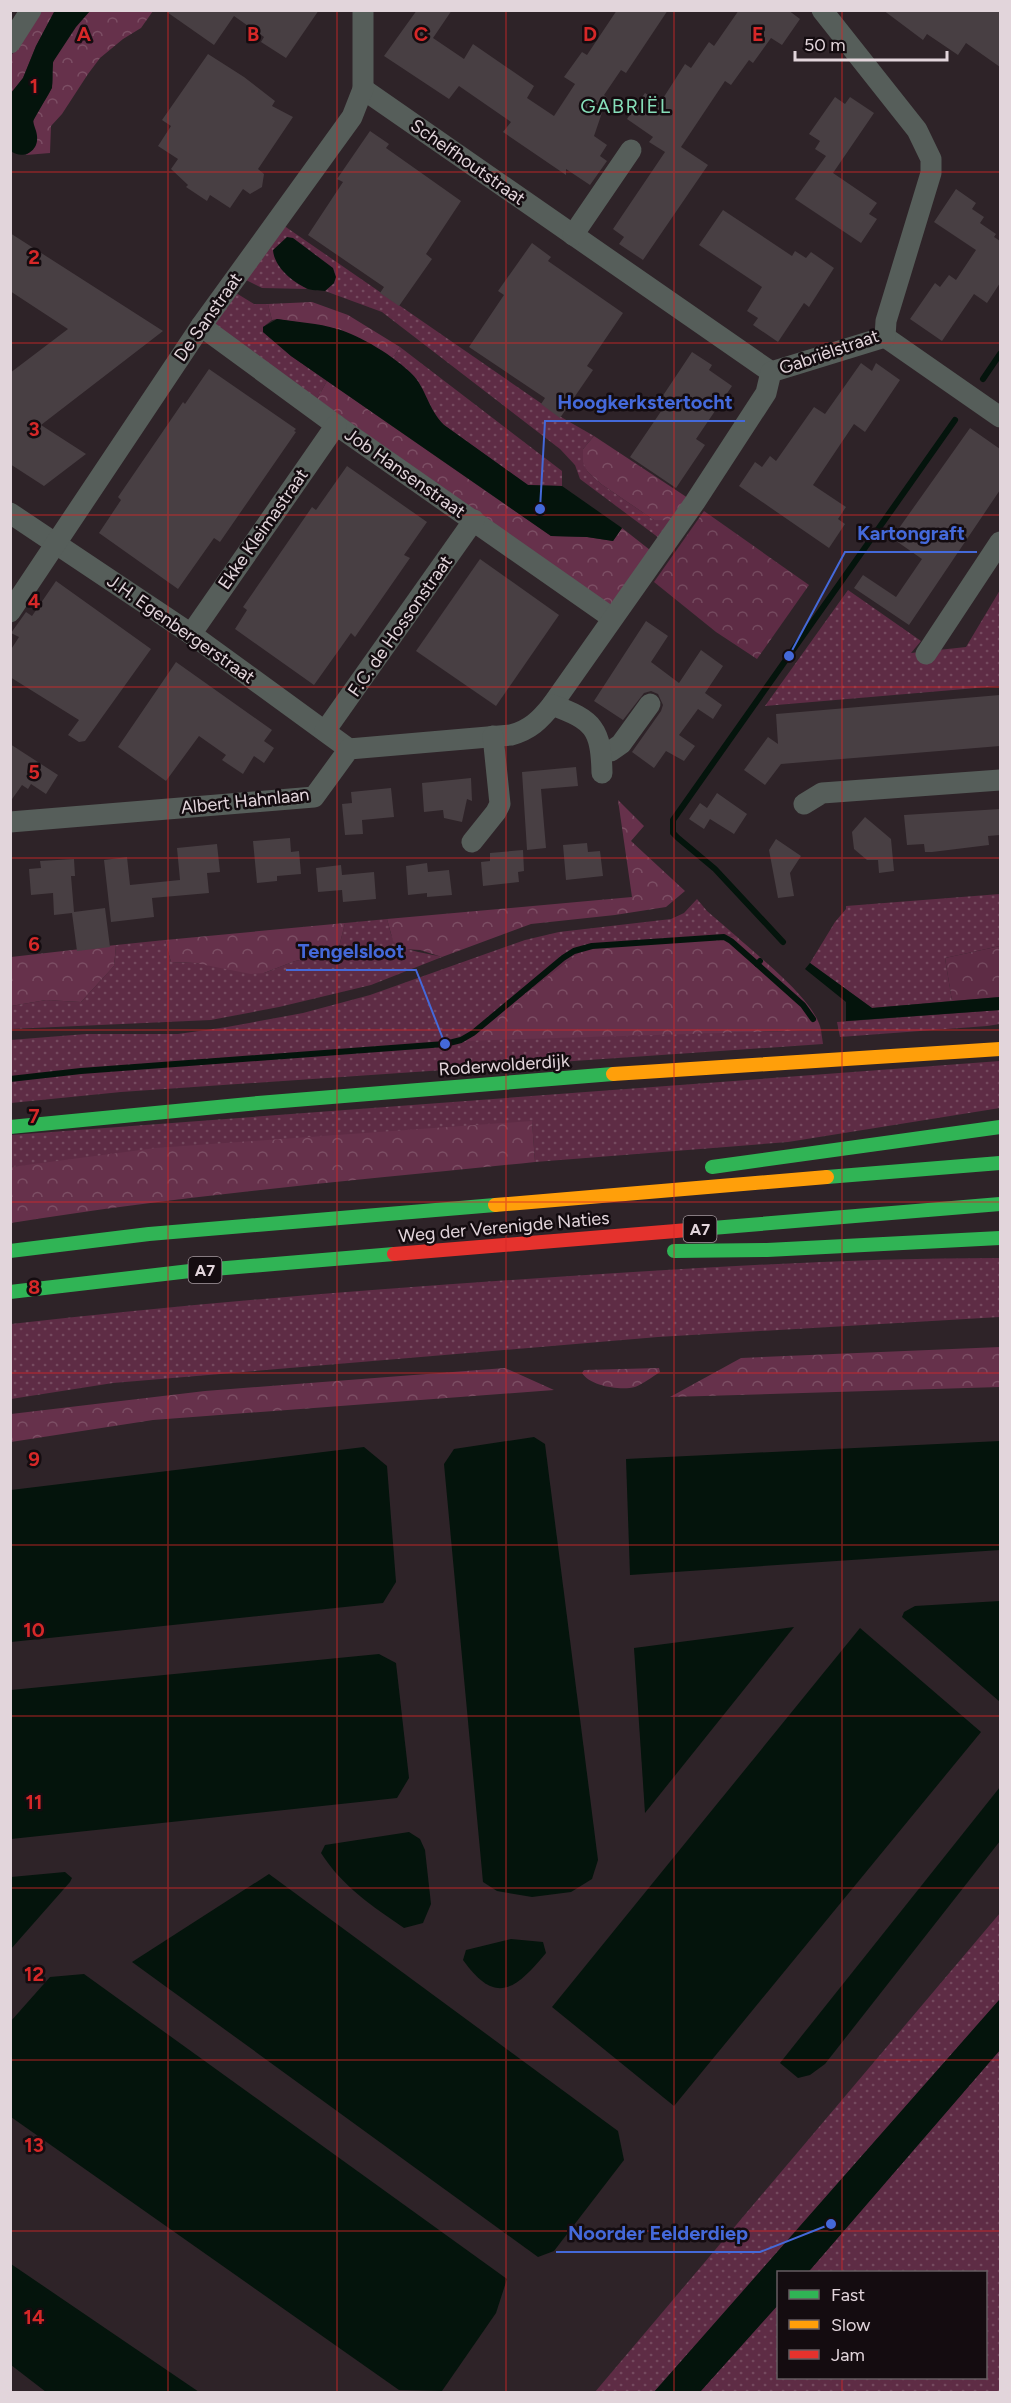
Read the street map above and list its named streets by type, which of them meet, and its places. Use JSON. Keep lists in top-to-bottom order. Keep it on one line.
{"streets":{"main road":["Roderwolderdijk","Weg der Verenigde Naties","A7"],"street":["Schelfhoutstraat","De Sanstraat","Gabriëlstraat","Job Hansenstraat","Ekke Kleimastraat","F.C. de Hossonstraat","J.H. Egenbergerstraat","Albert Hahnlaan"]},"crossings":[["Schelfhoutstraat","De Sanstraat"],["Schelfhoutstraat","Gabriëlstraat"],["De Sanstraat","Job Hansenstraat"],["De Sanstraat","J.H. Egenbergerstraat"],["Gabriëlstraat","Job Hansenstraat"],["Job Hansenstraat","Ekke Kleimastraat"],["Job Hansenstraat","F.C. de Hossonstraat"],["Ekke Kleimastraat","J.H. Egenbergerstraat"],["F.C. de Hossonstraat","J.H. Egenbergerstraat"],["J.H. Egenbergerstraat","Albert Hahnlaan"],["Weg der Verenigde Naties","A7"]],"districts":["GABRIËL"],"places":["Hoogkerkstertocht","Kartongraft","Tengelsloot","Noorder Eelderdiep"],"legend":["Fast","Slow","Jam"],"scale_bar":"50 m","grid":{"columns":["A","B","C","D","E"],"rows":["1","2","3","4","5","6","7","8","9","10","11","12","13","14"]}}
